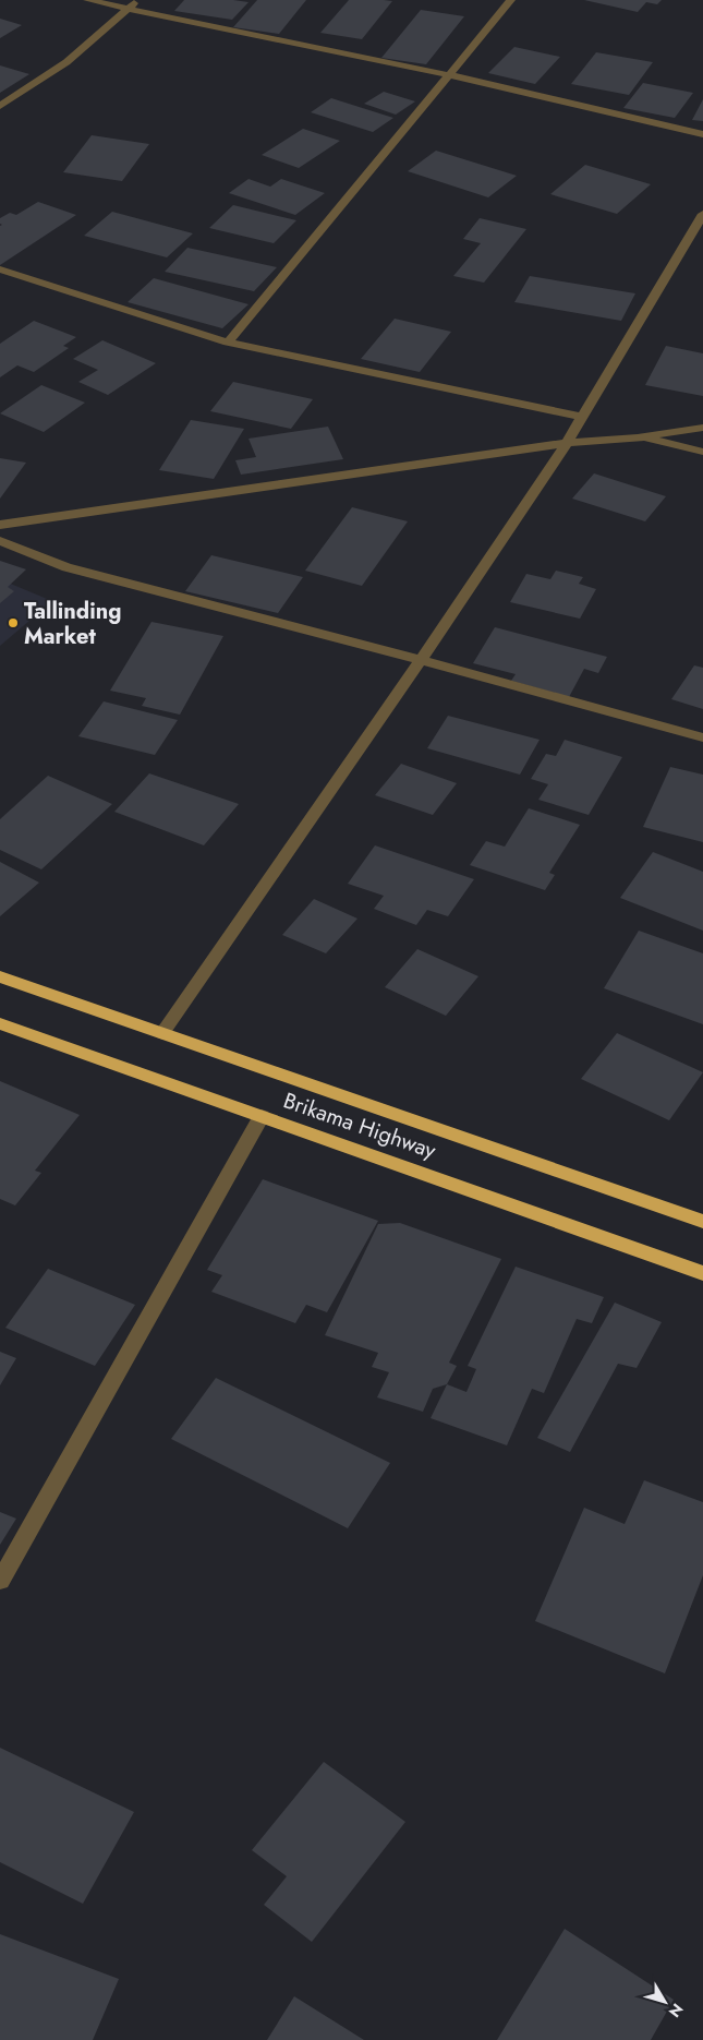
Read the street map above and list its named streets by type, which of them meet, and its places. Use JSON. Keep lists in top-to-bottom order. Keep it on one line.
{"streets":{"highway":["Brikama Highway"]},"places":["Tallinding Market"],"north":"bottom right"}
